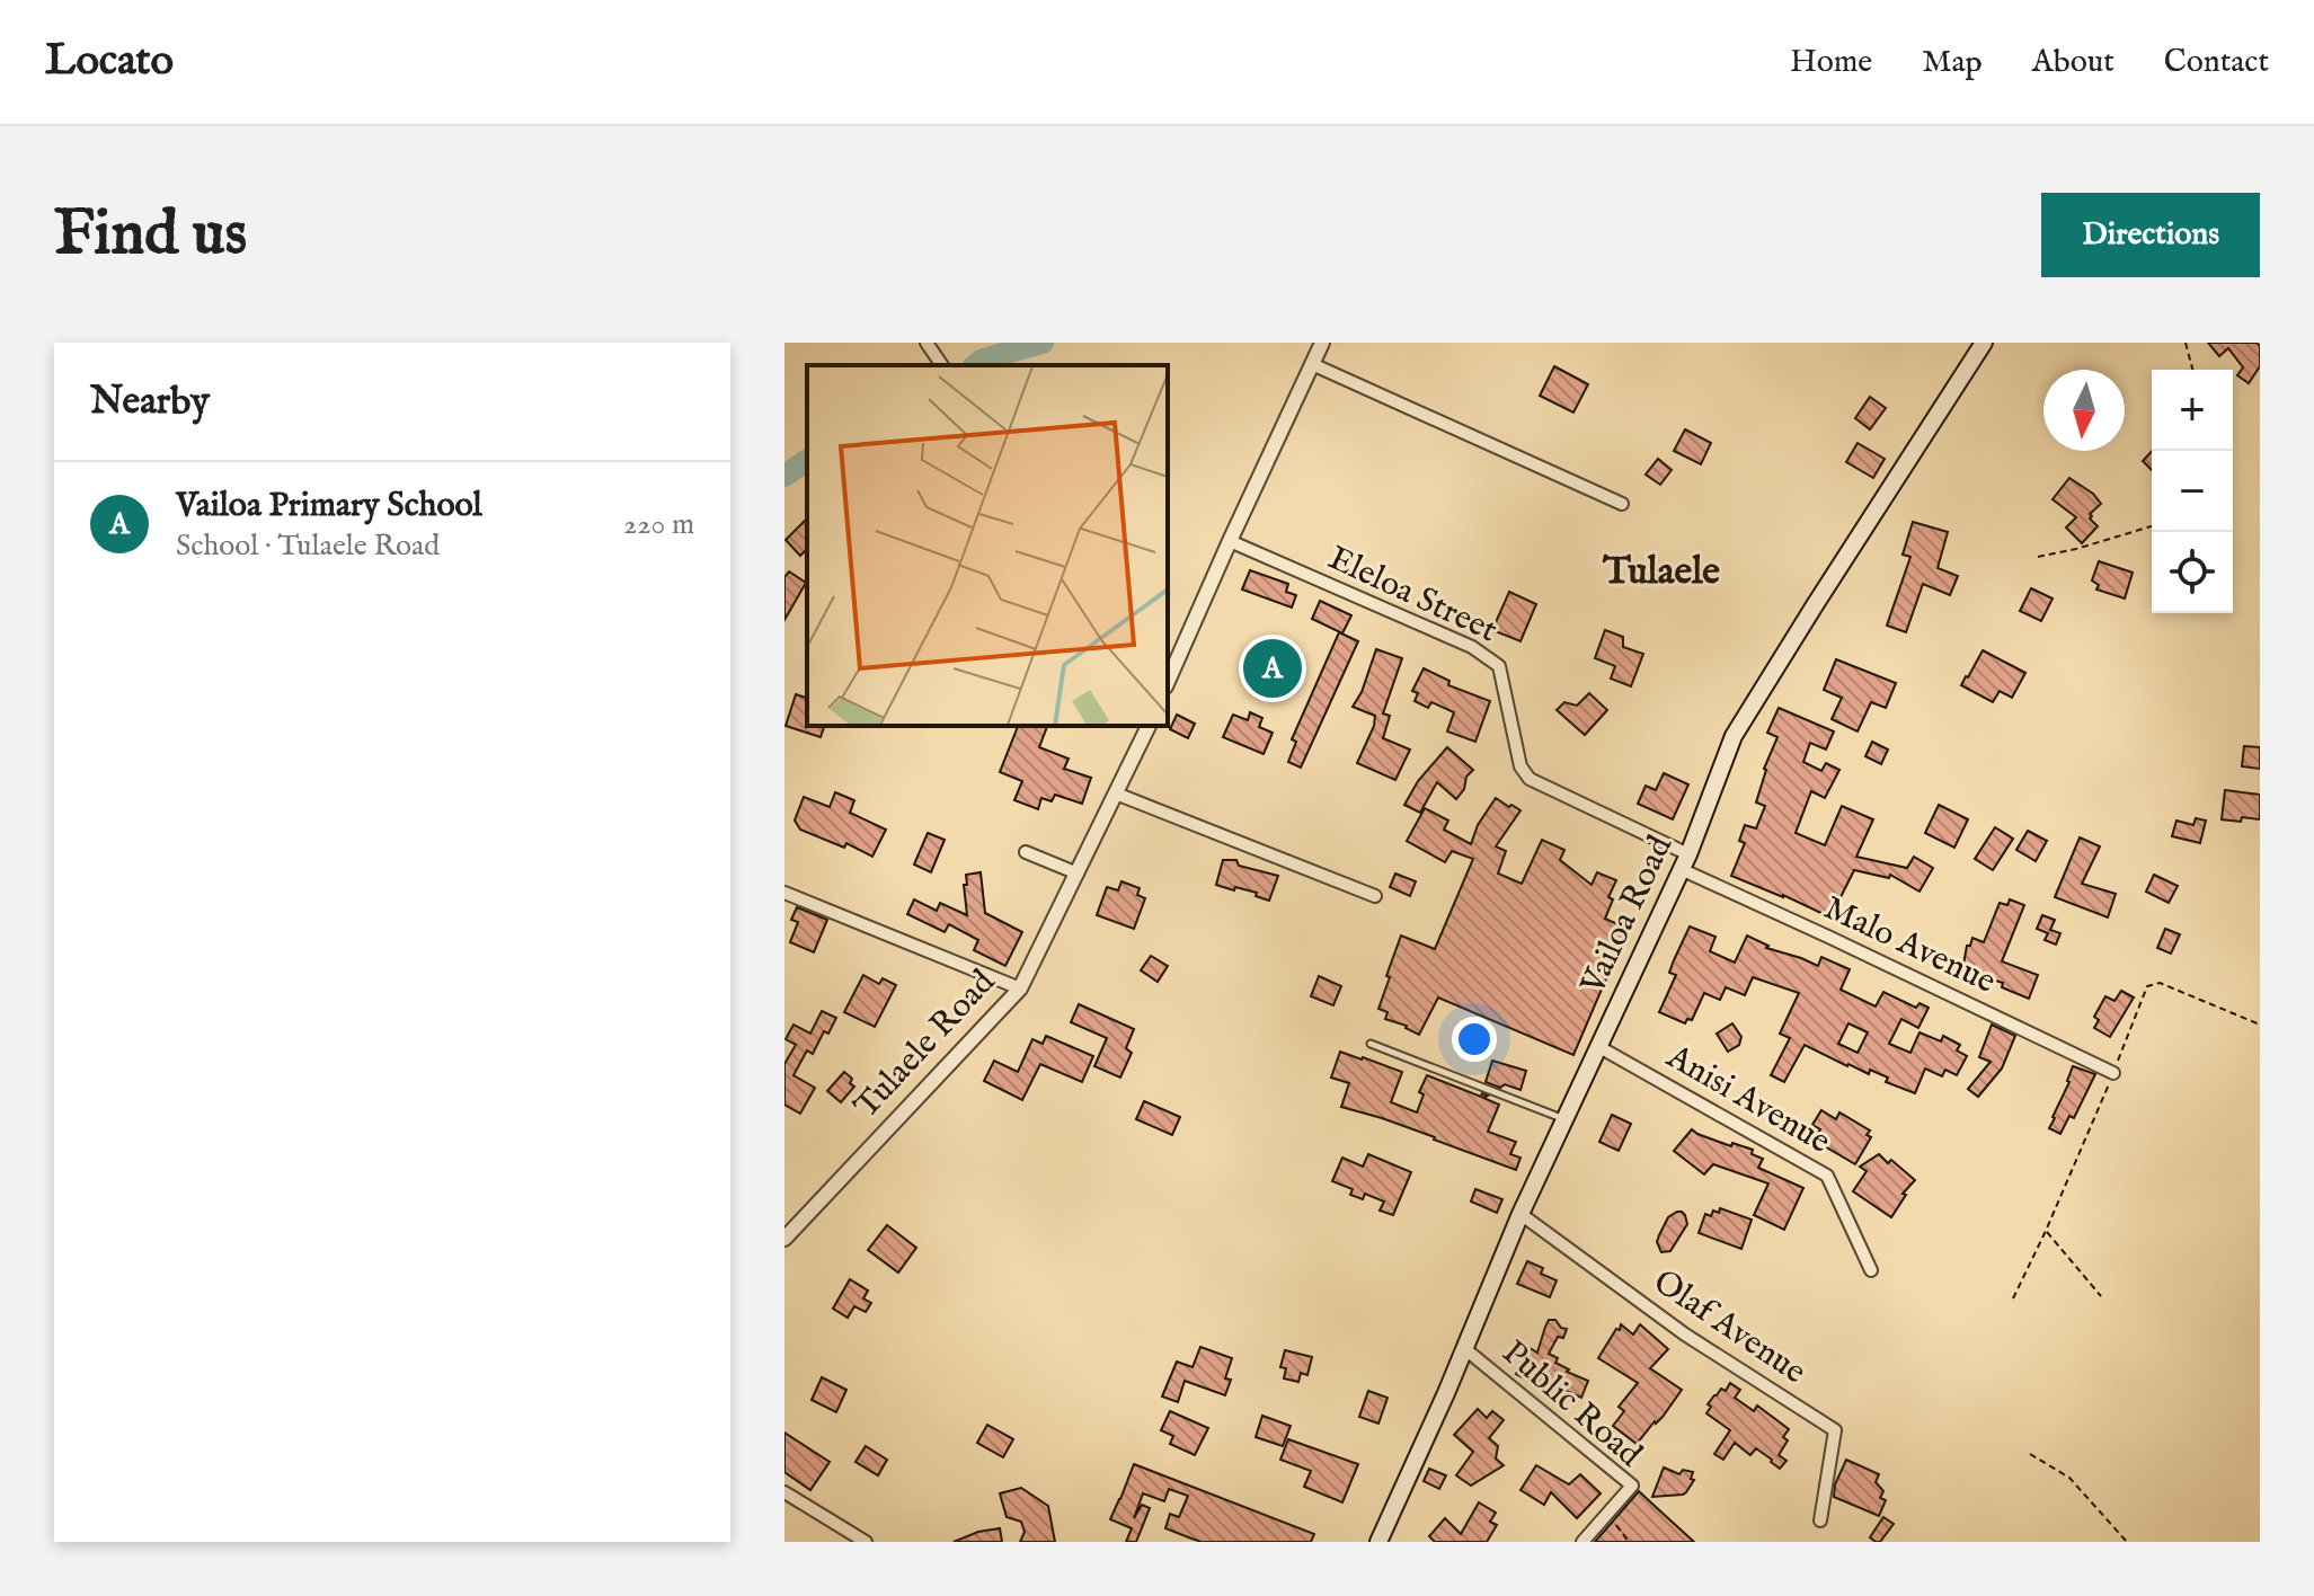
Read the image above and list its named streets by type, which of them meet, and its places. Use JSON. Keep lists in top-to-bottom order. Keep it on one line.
{"streets":{"main road":["Vailoa Road"],"street":["Eleloa Street","Malo Avenue","Tulaele Road","Anisi Avenue","Olaf Avenue","Public Road"]},"crossings":[["Eleloa Street","Vailoa Road"],["Eleloa Street","Malo Avenue"],["Vailoa Road","Malo Avenue"],["Vailoa Road","Anisi Avenue"],["Vailoa Road","Olaf Avenue"],["Vailoa Road","Public Road"]],"districts":["Tulaele"],"north":"bottom","page":{"header":"Locato","nav":["Home","Map","About","Contact"],"buttons":"Directions","title":"Find us","heading":"Nearby","map_buttons":["+","−"],"list":[{"mark":"A","name":"Vailoa Primary School","note":"School · Tulaele Road","value":"220 m"}],"pins":"A"}}
